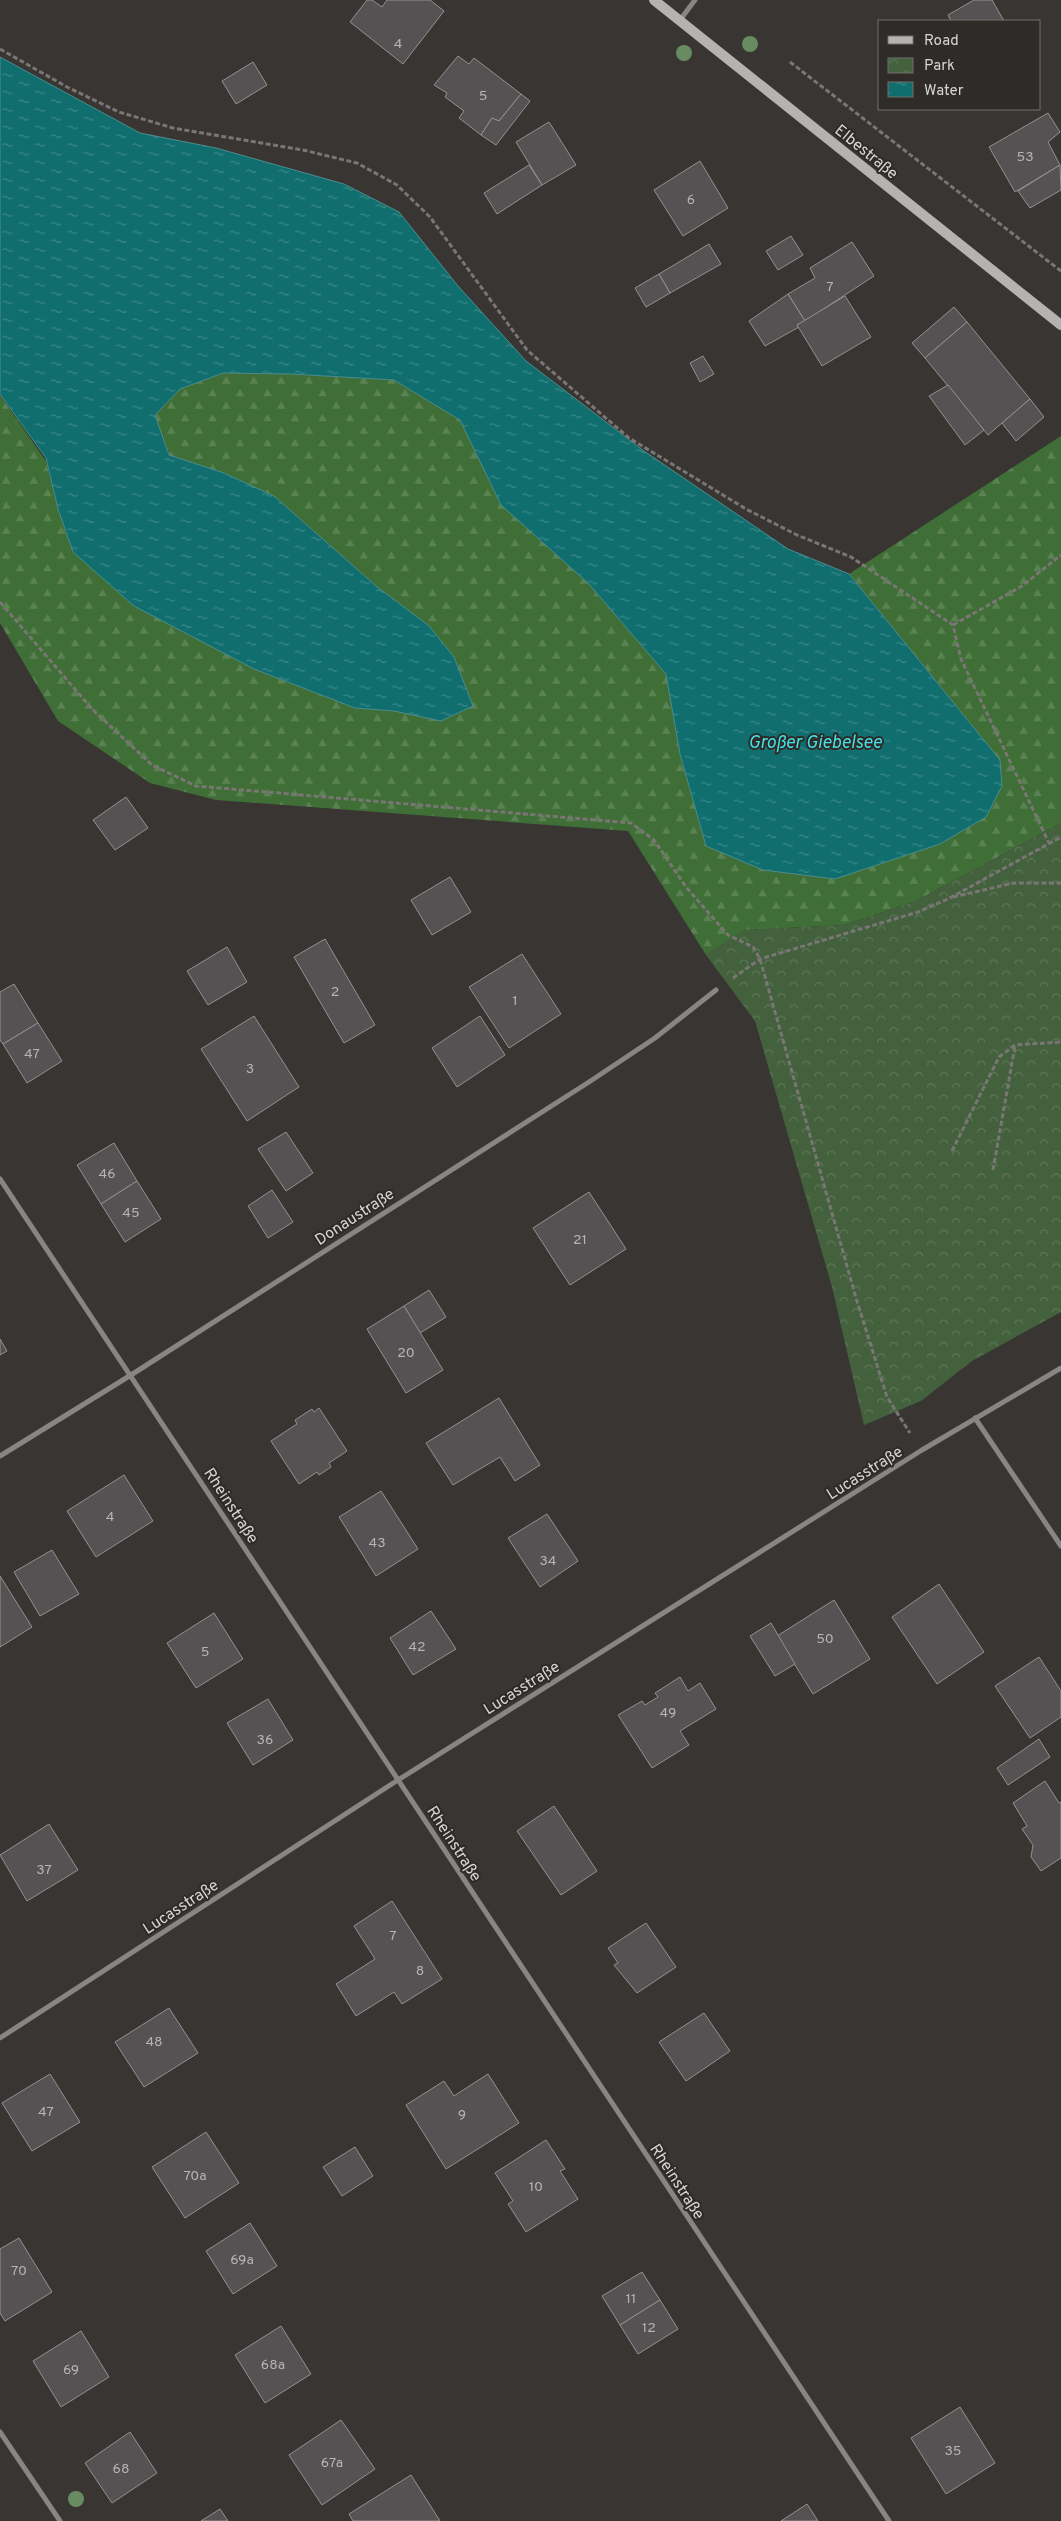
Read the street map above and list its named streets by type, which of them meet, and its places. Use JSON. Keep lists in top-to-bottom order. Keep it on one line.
{"streets":{"street":["Elbestraße","Donaustraße","Lucasstraße","Rheinstraße"]},"crossings":[["Donaustraße","Rheinstraße"],["Lucasstraße","Rheinstraße"]],"water":["Großer Giebelsee"],"house_numbers":["4","5","53","6","7","2","1","47","3","46","45","21","20","4","43","34","50","42","5","49","36","37","7","8","48","47","9","70a","10","69a","70","11","12","68a","69","35","67a","68"],"legend":["Road","Park","Water"]}
